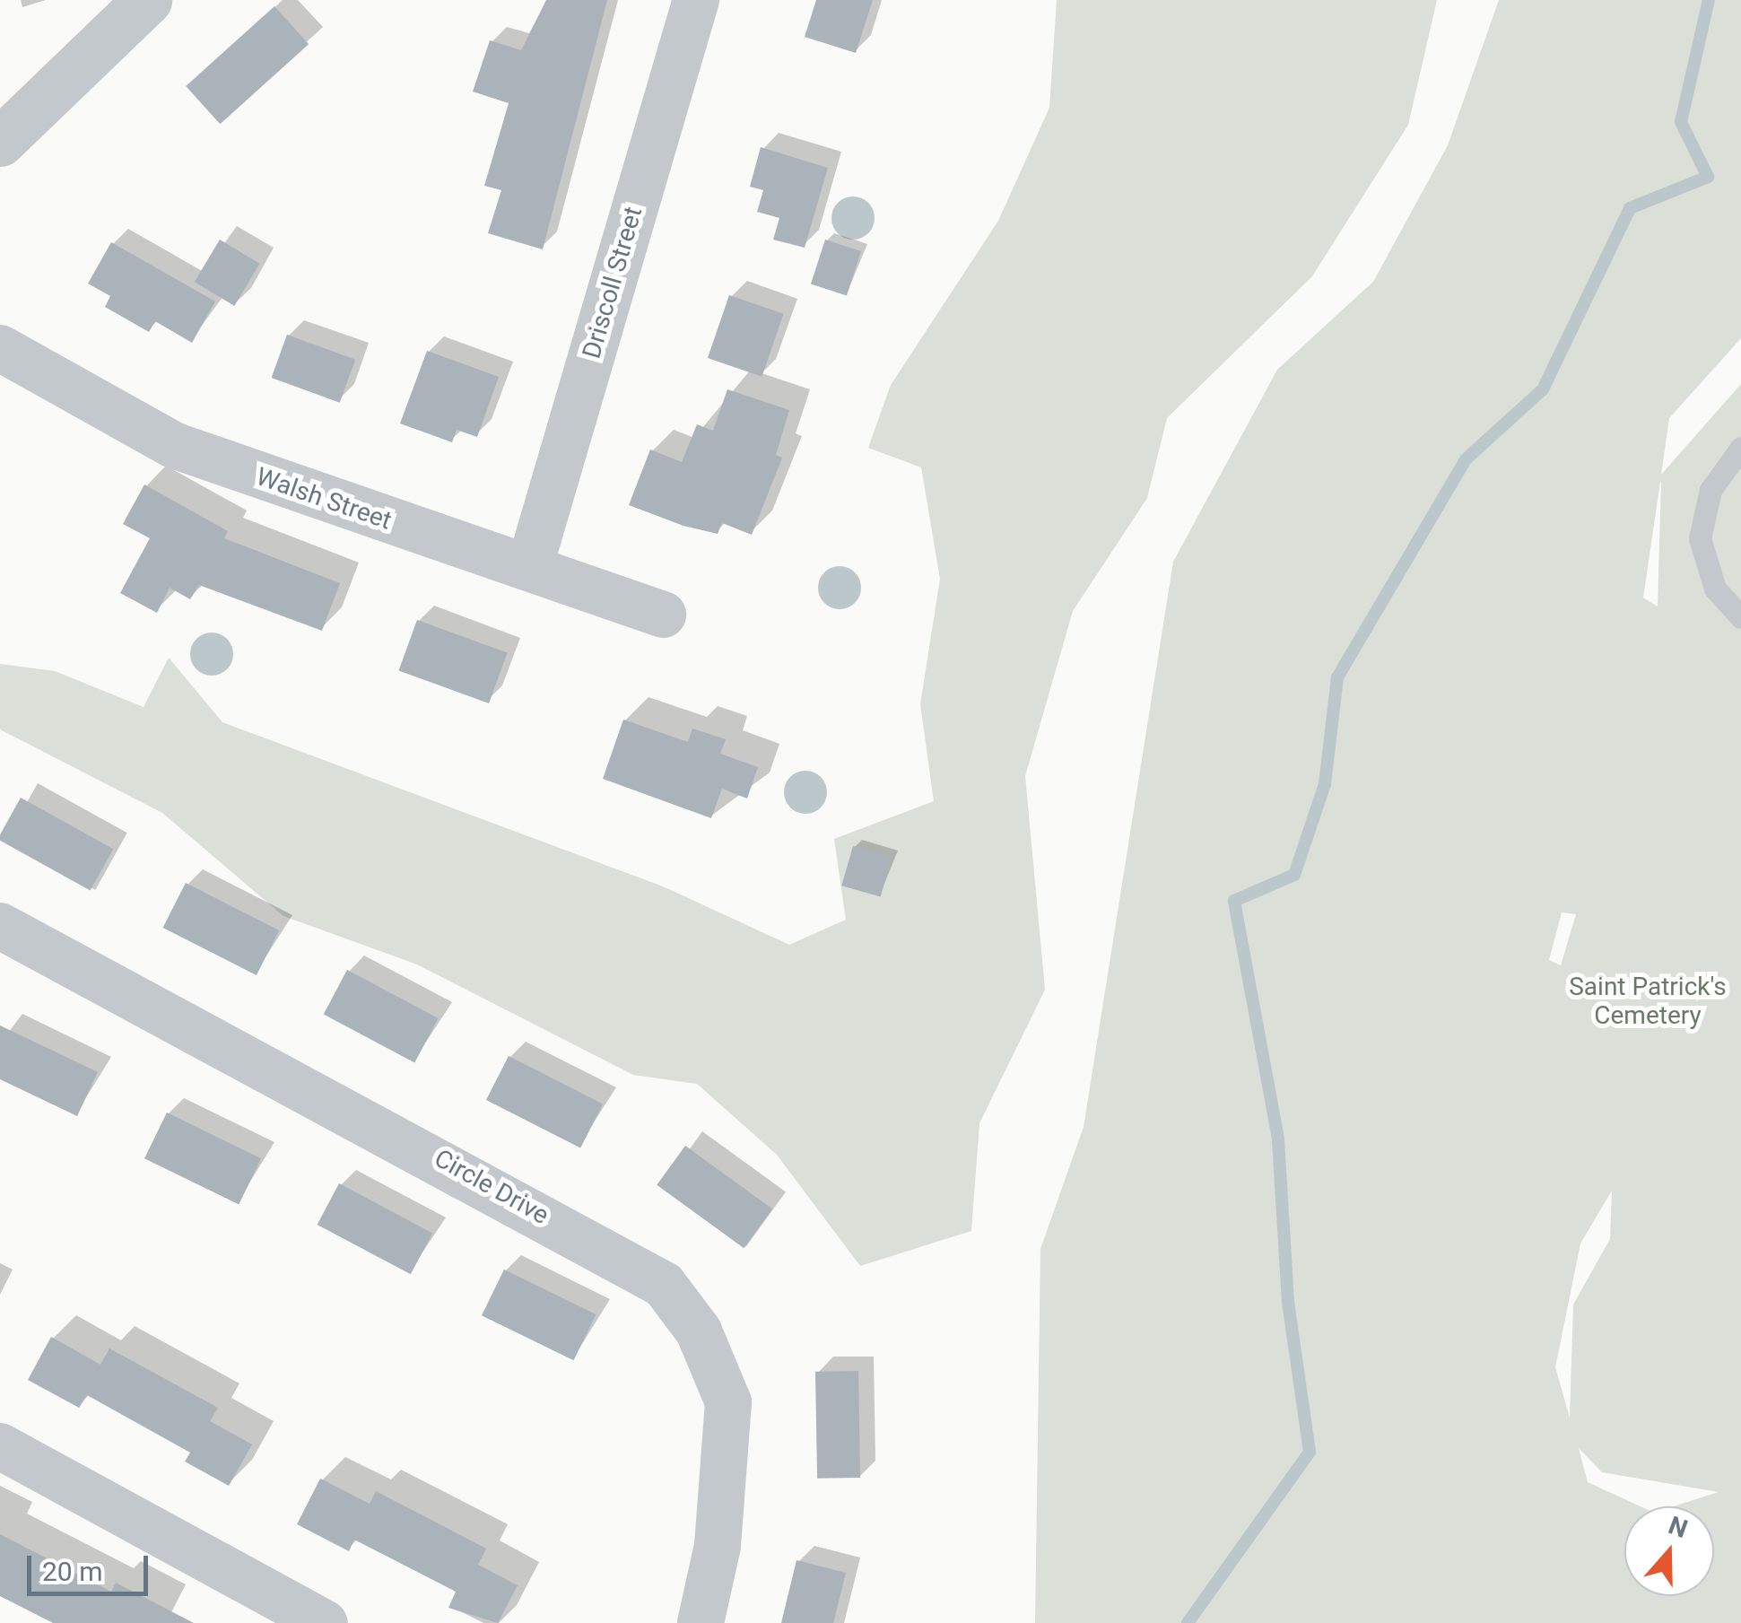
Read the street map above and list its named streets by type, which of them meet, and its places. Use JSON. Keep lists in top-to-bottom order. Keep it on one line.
{"streets":{"street":["Driscoll Street","Walsh Street","Circle Drive"]},"crossings":[["Driscoll Street","Walsh Street"]],"parks":["Saint Patrick's Cemetery"],"scale_bar":"20 m","north":"top"}
